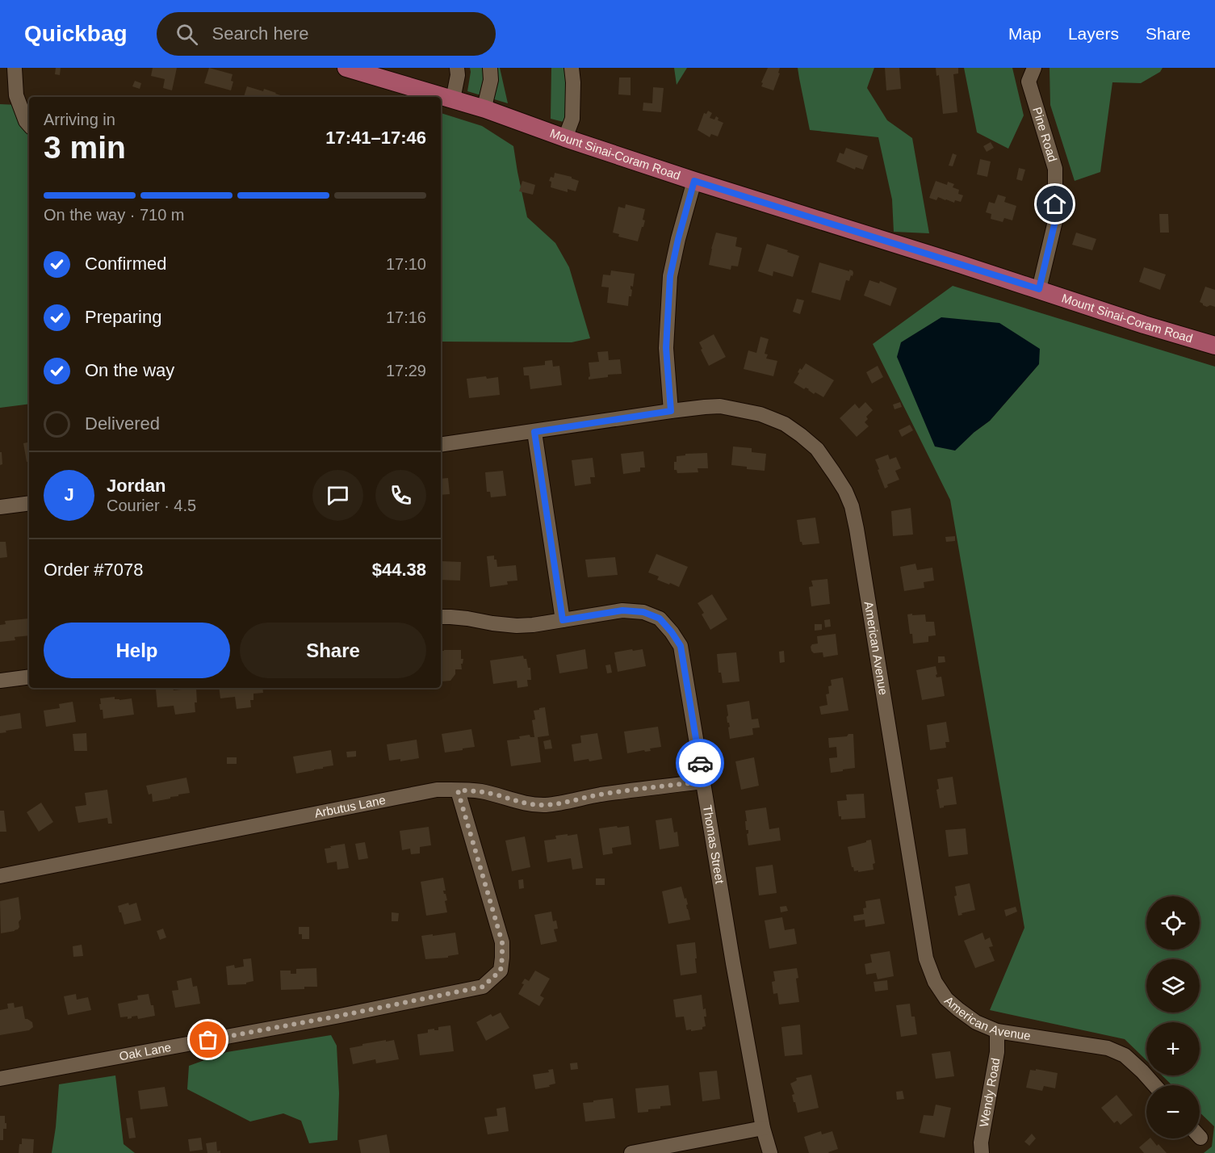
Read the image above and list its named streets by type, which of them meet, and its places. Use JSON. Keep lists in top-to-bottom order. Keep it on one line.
{"streets":{"main road":["Mount Sinai-Coram Road"],"street":["Pine Road","American Avenue","Arbutus Lane","Thomas Street","Oak Lane","Wendy Road"]},"crossings":[["Pine Road","Mount Sinai-Coram Road"],["American Avenue","Wendy Road"],["Arbutus Lane","Thomas Street"],["Arbutus Lane","Oak Lane"]],"page":{"header":"Quickbag","search":"Search here","nav":["Map","Layers","Share"],"heading":["3 min","Arriving in","17:41–17:46"],"panel":["Jordan","Courier · 4.5","Order #7078","$44.38"],"bar":"On the way · 710 m","list":[["Confirmed","17:10"],["Preparing","17:16"],["On the way","17:29"],"Delivered"],"round":"J","buttons":["Help","Share"],"map_buttons":["+","−"]}}
